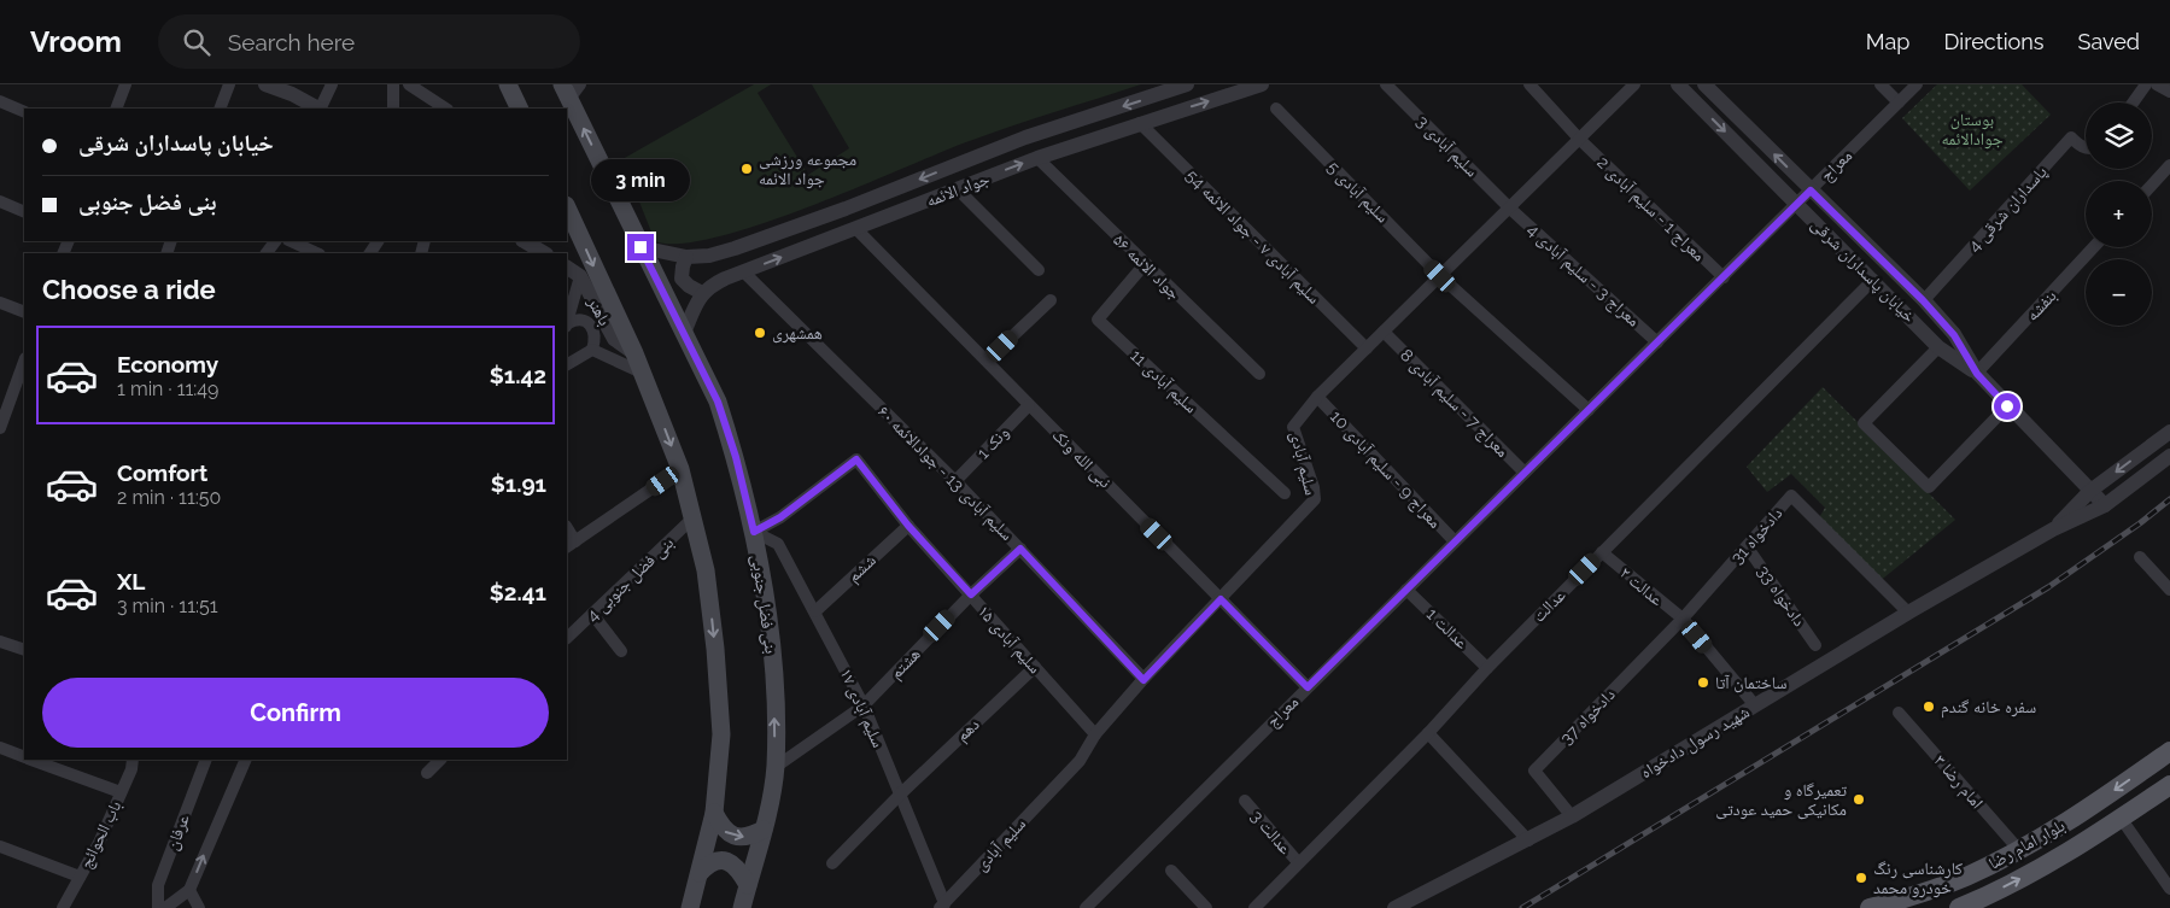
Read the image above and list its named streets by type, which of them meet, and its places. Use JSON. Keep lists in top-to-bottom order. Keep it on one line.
{"streets":{"main road":["بنی فضل جنوبی","بلوار امام رضا"],"street":["سلیم آبادی 3","معراج","جواد الائمه","سلیم آبادی 5","معراج 1 - سلیم آبادی 2","پاسداران شرقی 4","سلیم آبادی ۷ - جواد الائمه 54","جواد الائمه ۵۶","خیابان پاسداران شرقی","معراج 3 - سلیم آبادی 4","بنفشه","باهنر","سلیم آبادی 11","معراج 7 - سلیم آبادی 8","ونک 1","نبی الله ونک","سلیم آبادی","معراج 9 - سلیم آبادی 10","سلیم آبادی 13 - جوادالائمه ۶۰","دادخواه 31","ششم","بنی فضل جنوبی 4","عدالت ۲","دادخواه 33","عدالت","عدالت 1","سلیم آبادی ۱۵","هشتم","سلیم آبادی ۱۷","دادخواه 37","دهم","شهید رسول دادخواه","امام رضا ۳","عرفان","عدالت 3","باب الحوائج"]},"crossings":[["سلیم آبادی 3","معراج 3 - سلیم آبادی 4"],["سلیم آبادی 3","سلیم آبادی"],["معراج","سلیم آبادی 5"],["معراج","معراج 1 - سلیم آبادی 2"],["معراج","خیابان پاسداران شرقی"],["معراج","معراج 3 - سلیم آبادی 4"],["معراج","معراج 7 - سلیم آبادی 8"],["معراج","نبی الله ونک"],["معراج","معراج 9 - سلیم آبادی 10"],["معراج","عدالت 1"],["جواد الائمه","سلیم آبادی ۷ - جواد الائمه 54"],["جواد الائمه","جواد الائمه ۵۶"],["جواد الائمه","نبی الله ونک"],["جواد الائمه","سلیم آبادی 13 - جوادالائمه ۶۰"],["جواد الائمه","بنی فضل جنوبی"],["سلیم آبادی 5","سلیم آبادی"],["معراج 1 - سلیم آبادی 2","سلیم آبادی"],["پاسداران شرقی 4","خیابان پاسداران شرقی"],["سلیم آبادی ۷ - جواد الائمه 54","سلیم آبادی"],["جواد الائمه ۵۶","سلیم آبادی 11"],["خیابان پاسداران شرقی","بنفشه"],["خیابان پاسداران شرقی","عدالت"],["خیابان پاسداران شرقی","شهید رسول دادخواه"],["معراج 3 - سلیم آبادی 4","سلیم آبادی"],["معراج 7 - سلیم آبادی 8","سلیم آبادی"],["ونک 1","نبی الله ونک"],["ونک 1","سلیم آبادی 13 - جوادالائمه ۶۰"],["نبی الله ونک","سلیم آبادی"],["سلیم آبادی","معراج 9 - سلیم آبادی 10"],["سلیم آبادی","سلیم آبادی 13 - جوادالائمه ۶۰"],["سلیم آبادی","سلیم آبادی ۱۵"],["سلیم آبادی","سلیم آبادی ۱۷"],["سلیم آبادی 13 - جوادالائمه ۶۰","هشتم"],["دادخواه 31","عدالت ۲"],["دادخواه 31","دادخواه 33"],["دادخواه 31","دادخواه 37"],["دادخواه 31","شهید رسول دادخواه"],["ششم","سلیم آبادی ۱۵"],["ششم","سلیم آبادی ۱۷"],["عدالت ۲","عدالت"],["عدالت ۲","دادخواه 37"],["عدالت ۲","شهید رسول دادخواه"],["بنی فضل جنوبی","سلیم آبادی ۱۵"],["بنی فضل جنوبی","هشتم"],["بنی فضل جنوبی","سلیم آبادی ۱۷"],["عدالت","عدالت 1"],["عدالت","عدالت 3"],["سلیم آبادی ۱۵","هشتم"],["سلیم آبادی ۱۵","سلیم آبادی ۱۷"],["سلیم آبادی ۱۵","دهم"],["هشتم","سلیم آبادی ۱۷"],["سلیم آبادی ۱۷","دهم"],["دادخواه 37","شهید رسول دادخواه"],["امام رضا ۳","بلوار امام رضا"]],"parks":["بوستان جوادالائمه"],"places":["مجموعه ورزشی جواد الائمه","همشهری","ساختمان آتا","سفره خانه گندم","تعمیرگاه و مکانیکی حمید عودتی","کارشناسی رنگ خودرو محمد"],"page":{"header":"Vroom","search":"Search here","nav":["Map","Directions","Saved"],"map_buttons":["+","−"],"banner":["خیابان پاسداران شرقی","بنی فضل جنوبی"],"bubble":"3 min","heading":"Choose a ride","list":[{"name":"Economy","note":"1 min · 11:49","value":"$1.42"},{"name":"Comfort","note":"2 min · 11:50","value":"$1.91"},{"name":"XL","note":"3 min · 11:51","value":"$2.41"}],"buttons":"Confirm"}}
